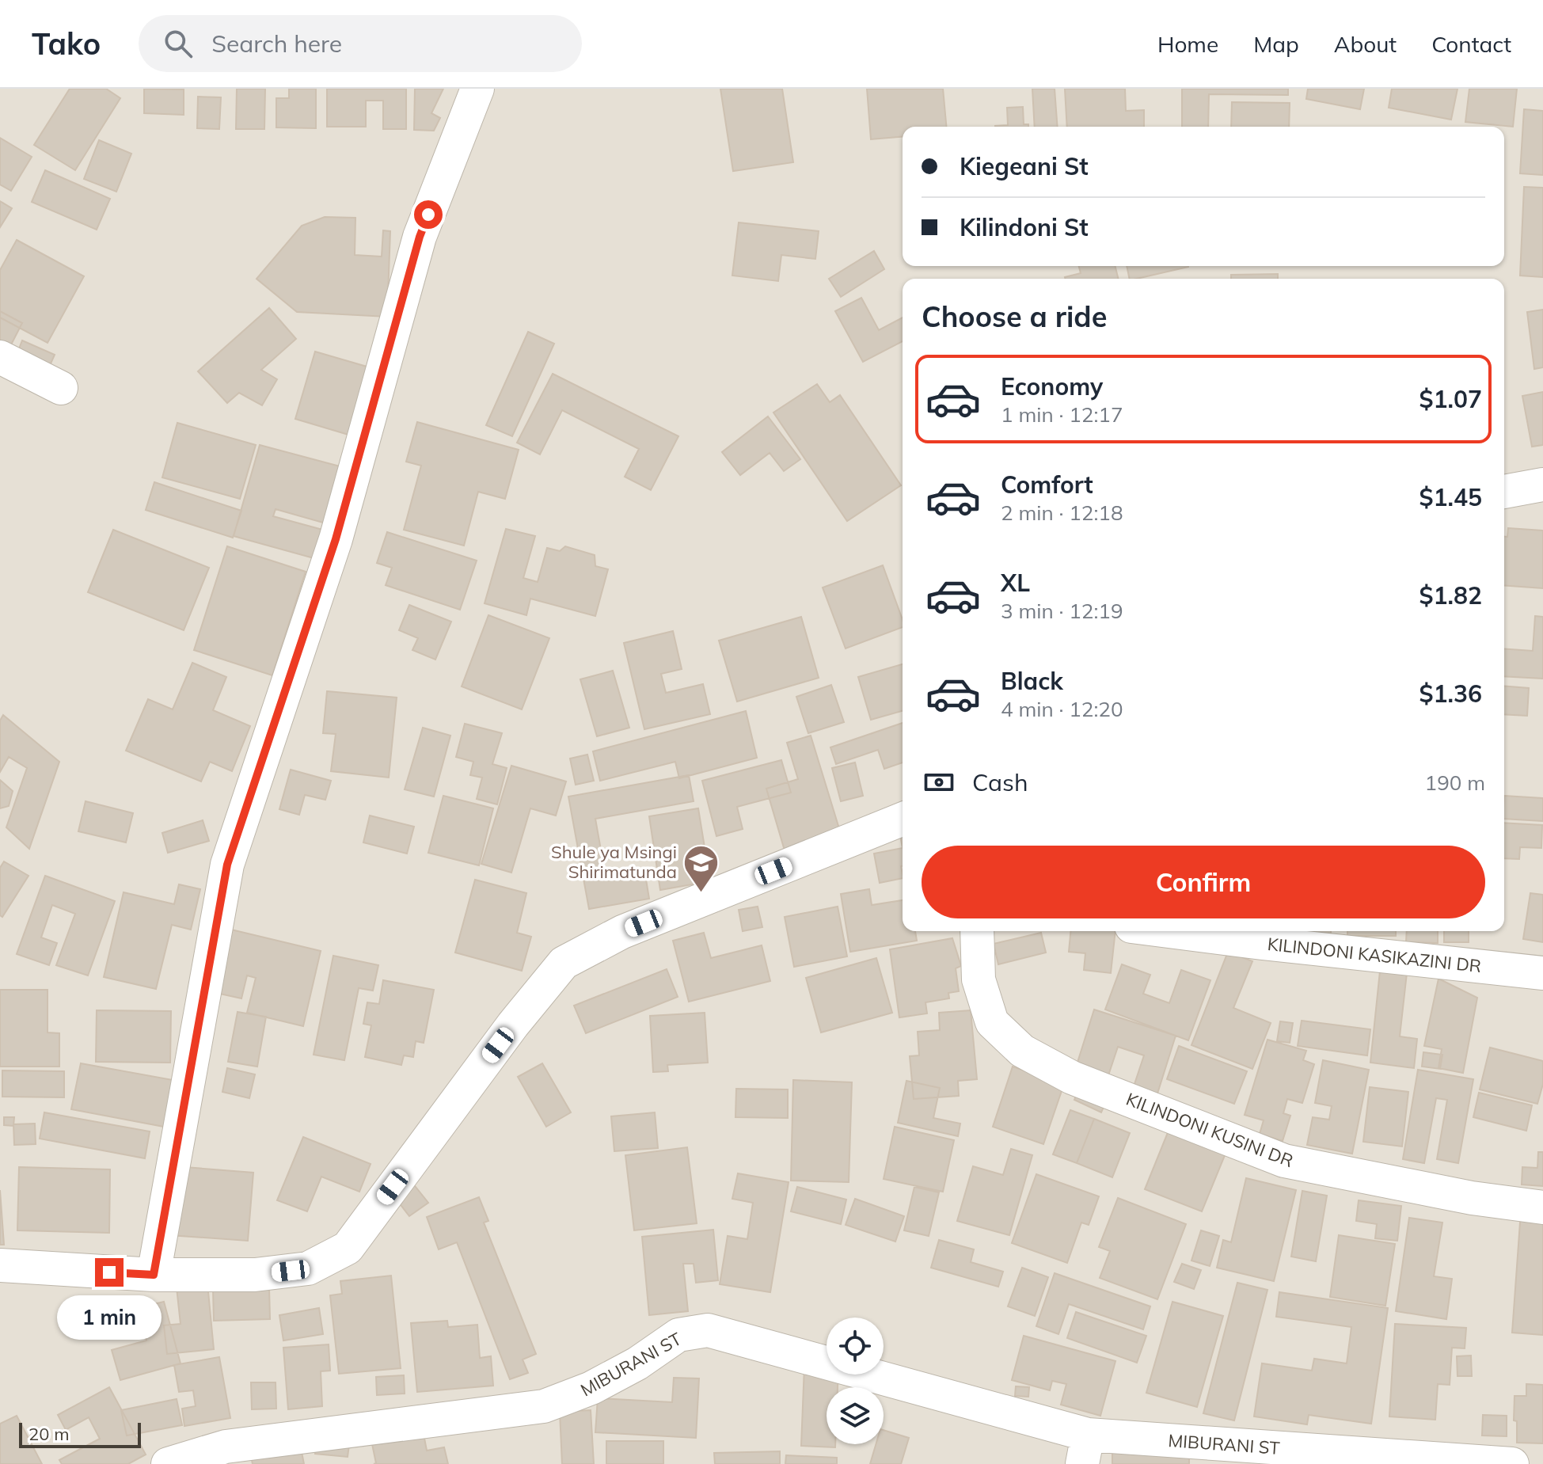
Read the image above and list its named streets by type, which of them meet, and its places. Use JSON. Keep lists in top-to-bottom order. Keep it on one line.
{"streets":{"street":["KILINDONI KASIKAZINI DR","KILINDONI KUSINI DR","MIBURANI ST"]},"places":{"school or university":["Shule ya Msingi Shirimatunda"]},"scale_bar":"20 m","page":{"header":"Tako","search":"Search here","nav":["Home","Map","About","Contact"],"banner":["Kiegeani St","Kilindoni St"],"heading":"Choose a ride","list":[{"name":"Economy","note":"1 min · 12:17","value":"$1.07"},{"name":"Comfort","note":"2 min · 12:18","value":"$1.45"},{"name":"XL","note":"3 min · 12:19","value":"$1.82"},{"name":"Black","note":"4 min · 12:20","value":"$1.36"}],"pay":["Cash","190 m"],"buttons":"Confirm","bubble":"1 min","scale":"20 m"}}
